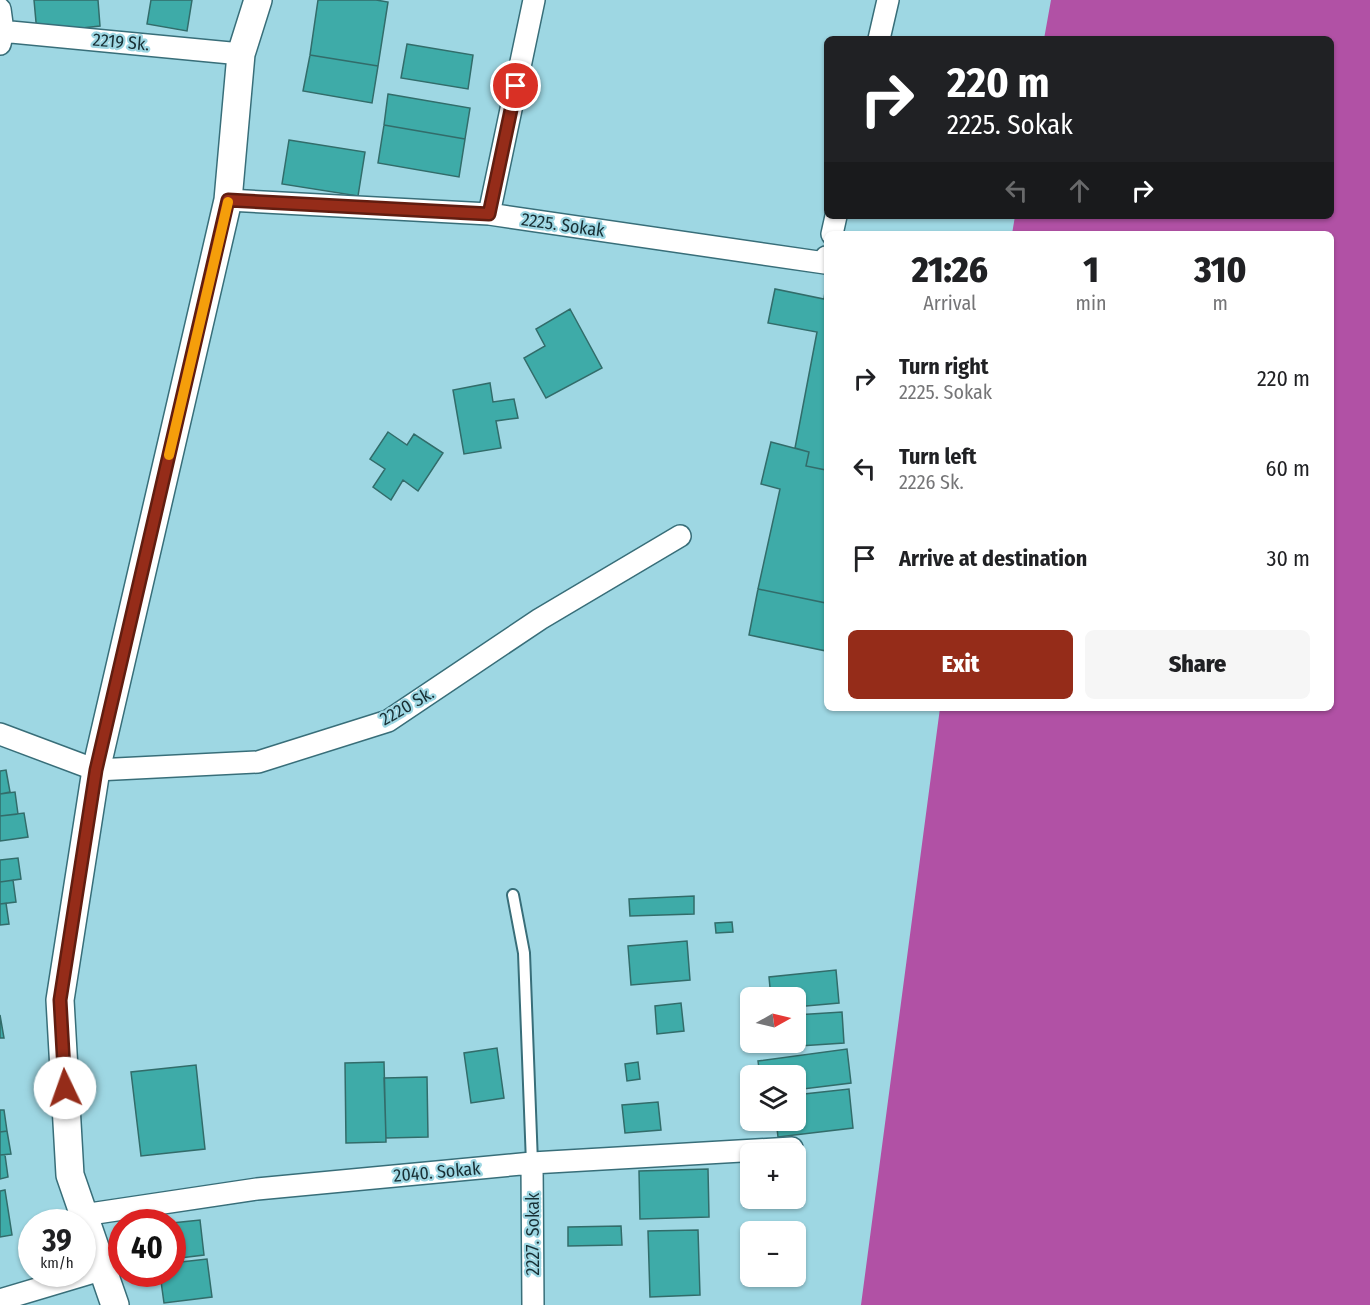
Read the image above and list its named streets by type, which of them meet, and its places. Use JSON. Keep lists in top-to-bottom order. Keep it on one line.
{"streets":{"street":["2219 Sk.","2225. Sokak","2220 Sk.","2040. Sokak","2227. Sokak"]},"crossings":[["2040. Sokak","2227. Sokak"]],"north":"right","page":{"turn":["220 m","2225. Sokak"],"eta":["21:26","Arrival","1","min","310","m"],"list":[{"name":"Turn right","note":"2225. Sokak","value":"220 m"},{"name":"Turn left","note":"2226 Sk.","value":"60 m"},{"name":"Arrive at destination","value":"30 m"}],"buttons":["Exit","Share"],"map_buttons":["+","−"],"speed":"39 km/h","limit":"40"}}
